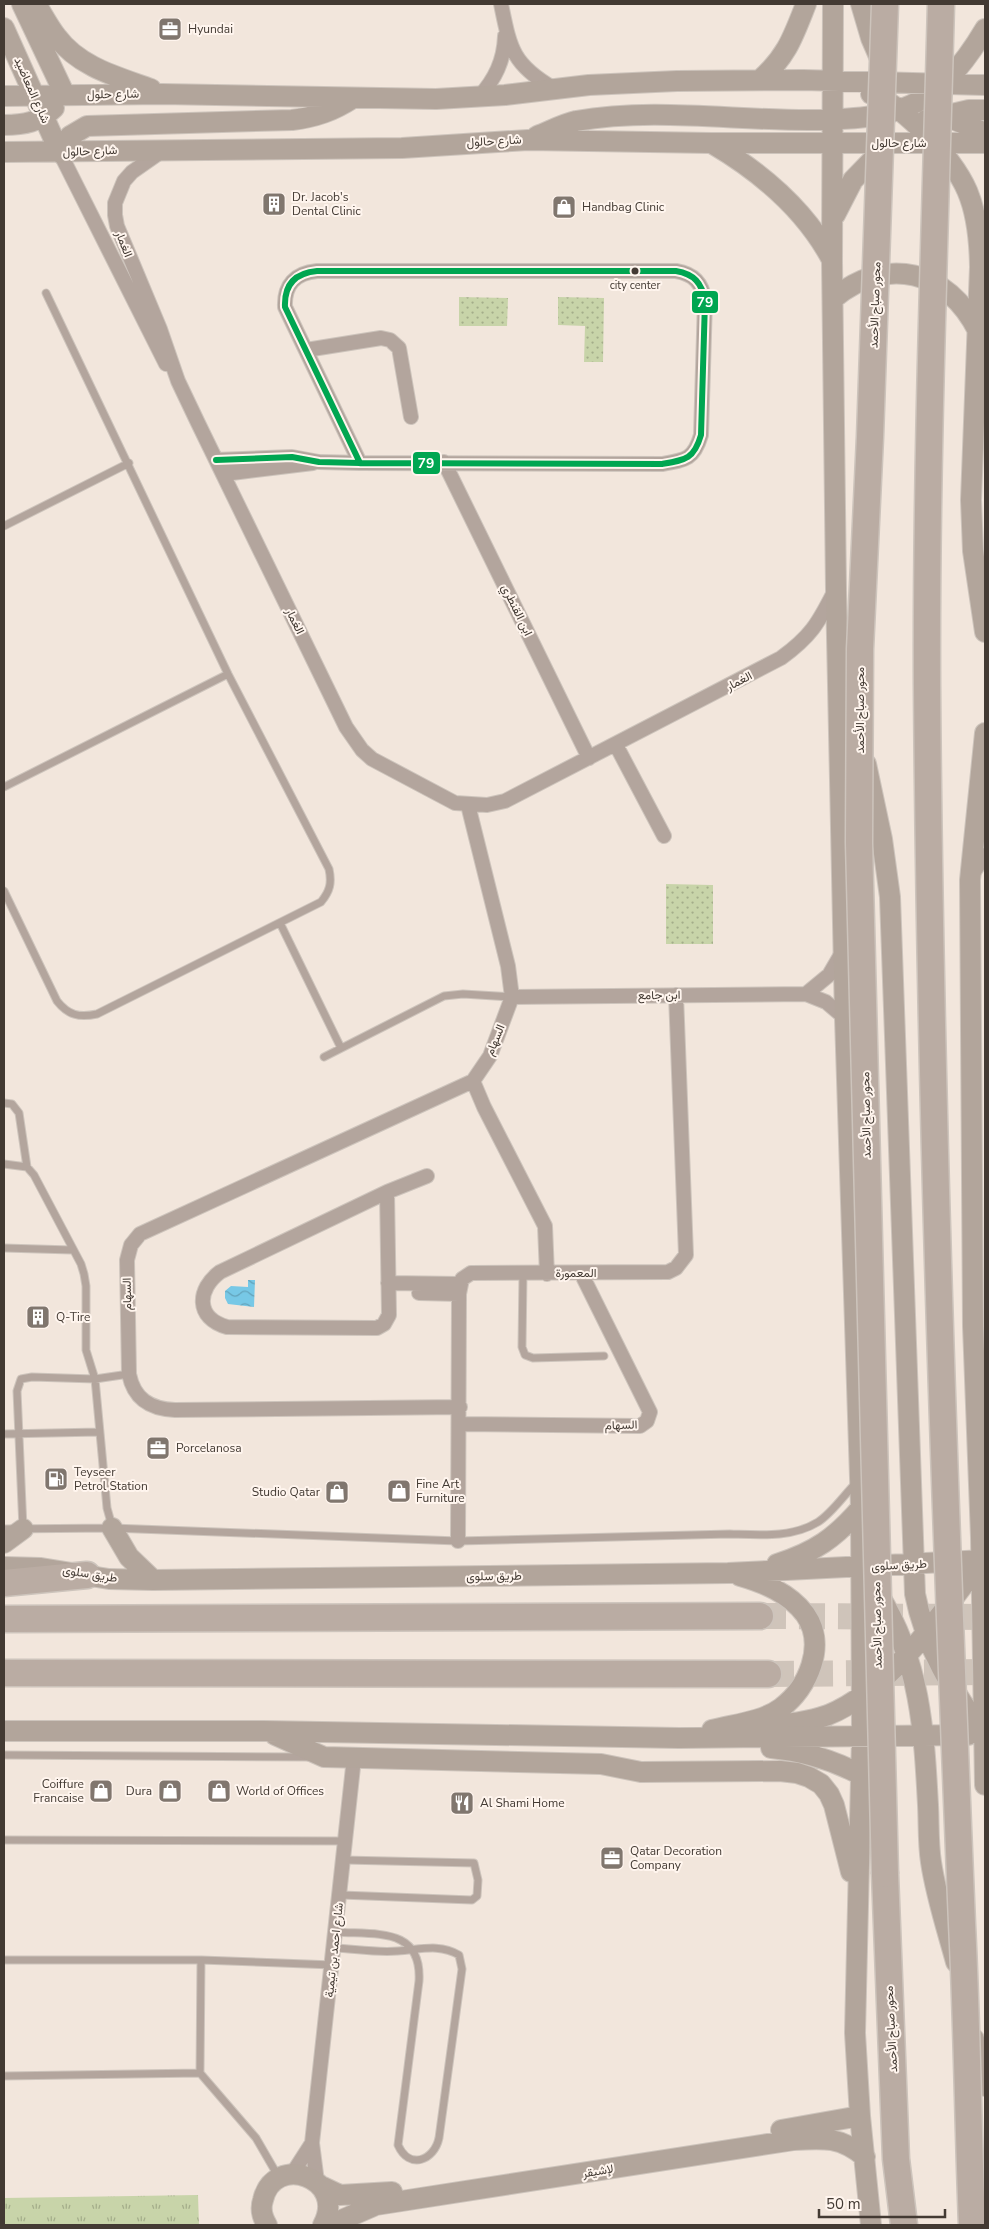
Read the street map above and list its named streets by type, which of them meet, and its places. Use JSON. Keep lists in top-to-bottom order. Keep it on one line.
{"streets":{"highway":["محور صباح الأحمد"],"main road":["شارع المعاضيد","شارع حلول","شارع حالول","طريق سلوى","لإشيقر"],"street":["الغمار","ابن القنطري","ابن جامع","السهام","المعمورة","شارع احمد بن تيمية"]},"crossings":[["شارع المعاضيد","شارع حالول"],["شارع المعاضيد","الغمار"],["شارع حالول","الغمار"],["شارع حالول","محور صباح الأحمد"],["الغمار","محور صباح الأحمد"],["الغمار","ابن القنطري"],["محور صباح الأحمد","ابن جامع"],["محور صباح الأحمد","طريق سلوى"],["محور صباح الأحمد","لإشيقر"],["ابن جامع","السهام"],["ابن جامع","المعمورة"],["السهام","المعمورة"],["شارع احمد بن تيمية","لإشيقر"]],"places":{"office":["Hyundai","Porcelanosa","Qatar Decoration Company"],"building":["Dr. Jacob's Dental Clinic","Q-Tire"],"shop":["Handbag Clinic","Fine Art Furniture","Studio Qatar","Coiffure Francaise","Dura","World of Offices"],"other":["city center"],"fuel station":["Teyseer Petrol Station"],"restaurant":["Al Shami Home"]},"lines":["transit line 79"],"scale_bar":"50 m"}
